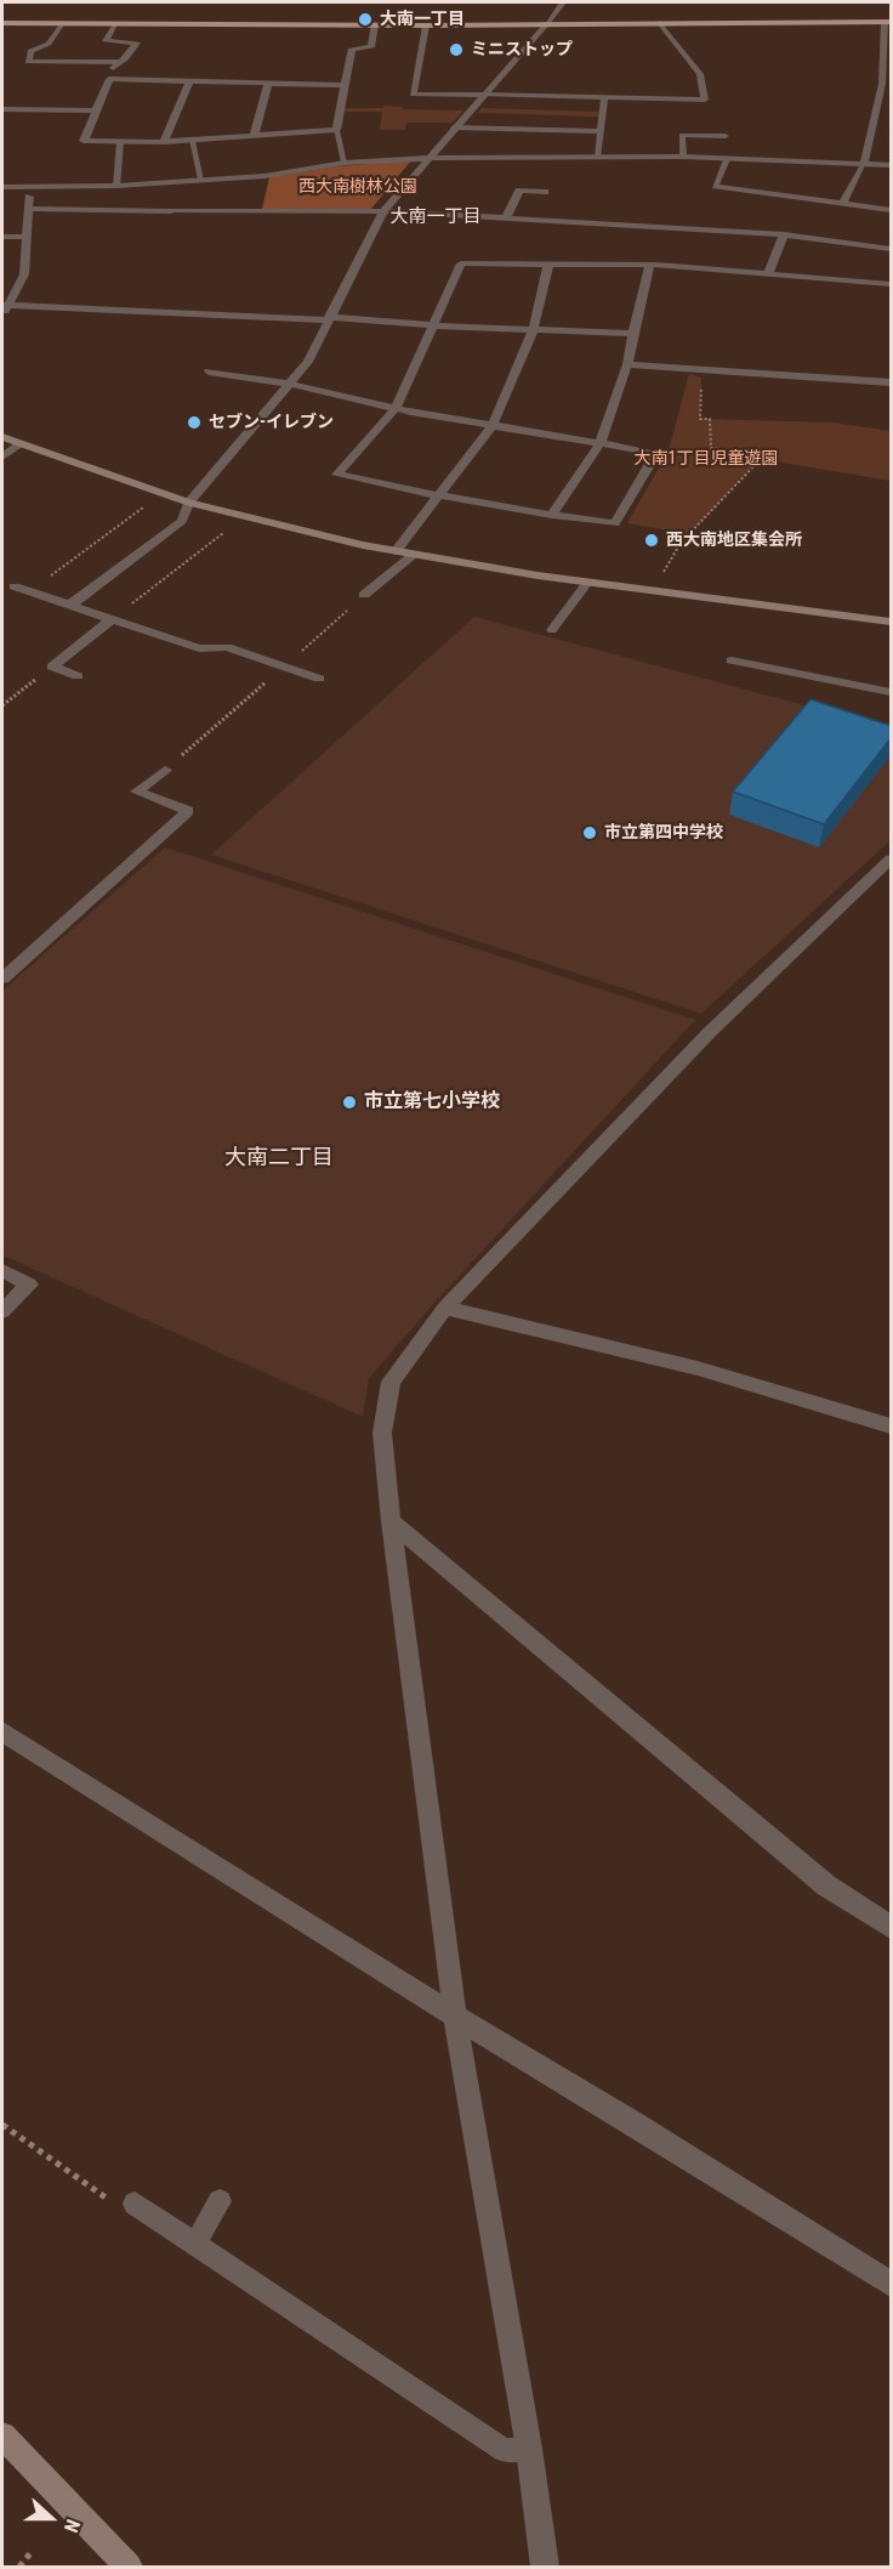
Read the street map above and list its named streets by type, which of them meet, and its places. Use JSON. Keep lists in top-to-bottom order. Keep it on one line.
{"districts":["大南一丁目","大南二丁目"],"parks":["西大南樹林公園","大南1丁目児童遊園"],"places":["大南一丁目","ミニストップ","セブン-イレブン","西大南地区集会所","市立第四中学校","市立第七小学校"],"north":"right"}
